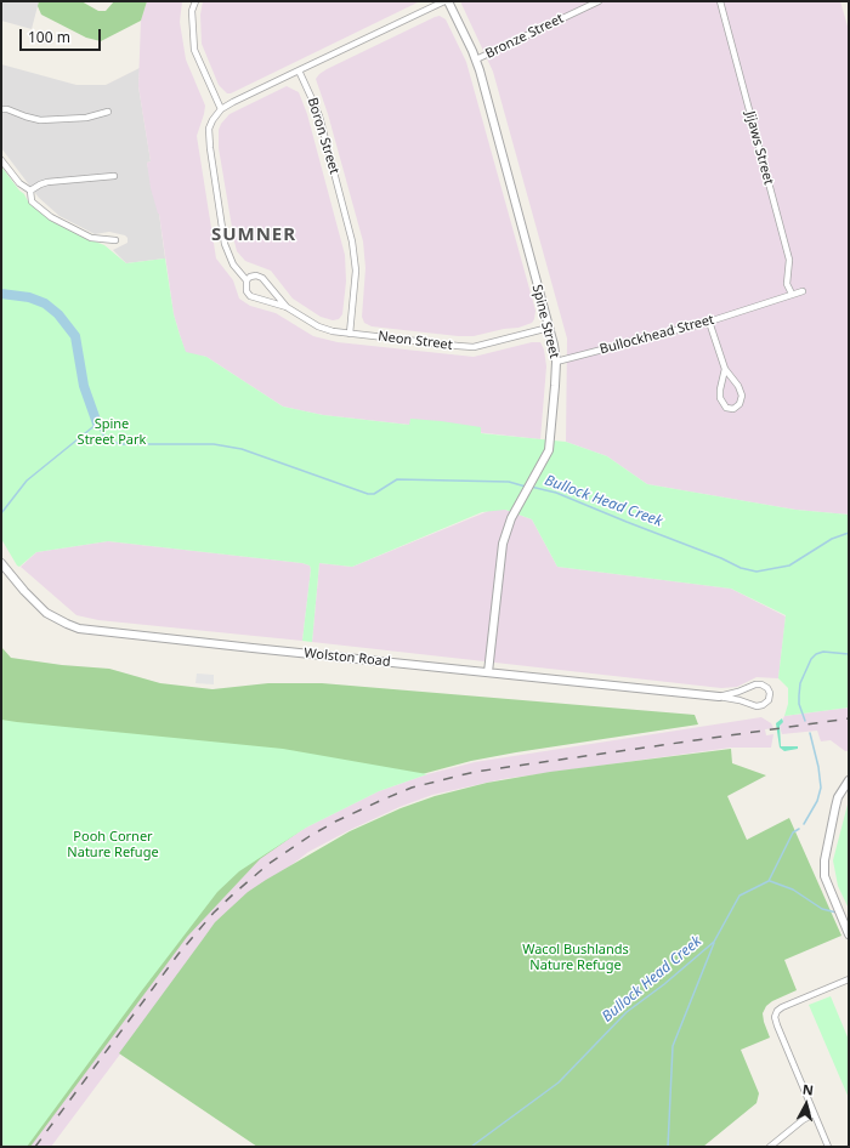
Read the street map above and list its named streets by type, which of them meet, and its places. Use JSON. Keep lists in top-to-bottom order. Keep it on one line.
{"streets":{"street":["Bronze Street","Boron Street","Jijaws Street","Spine Street","Bullockhead Street","Neon Street","Wolston Road"]},"crossings":[["Bronze Street","Spine Street"],["Boron Street","Neon Street"],["Jijaws Street","Bullockhead Street"],["Spine Street","Bullockhead Street"],["Spine Street","Neon Street"],["Spine Street","Wolston Road"]],"districts":["SUMNER"],"water":["Bullock Head Creek"],"parks":["Spine Street Park","Pooh Corner Nature Refuge","Wacol Bushlands Nature Refuge"],"scale_bar":"100 m","north":"top"}
